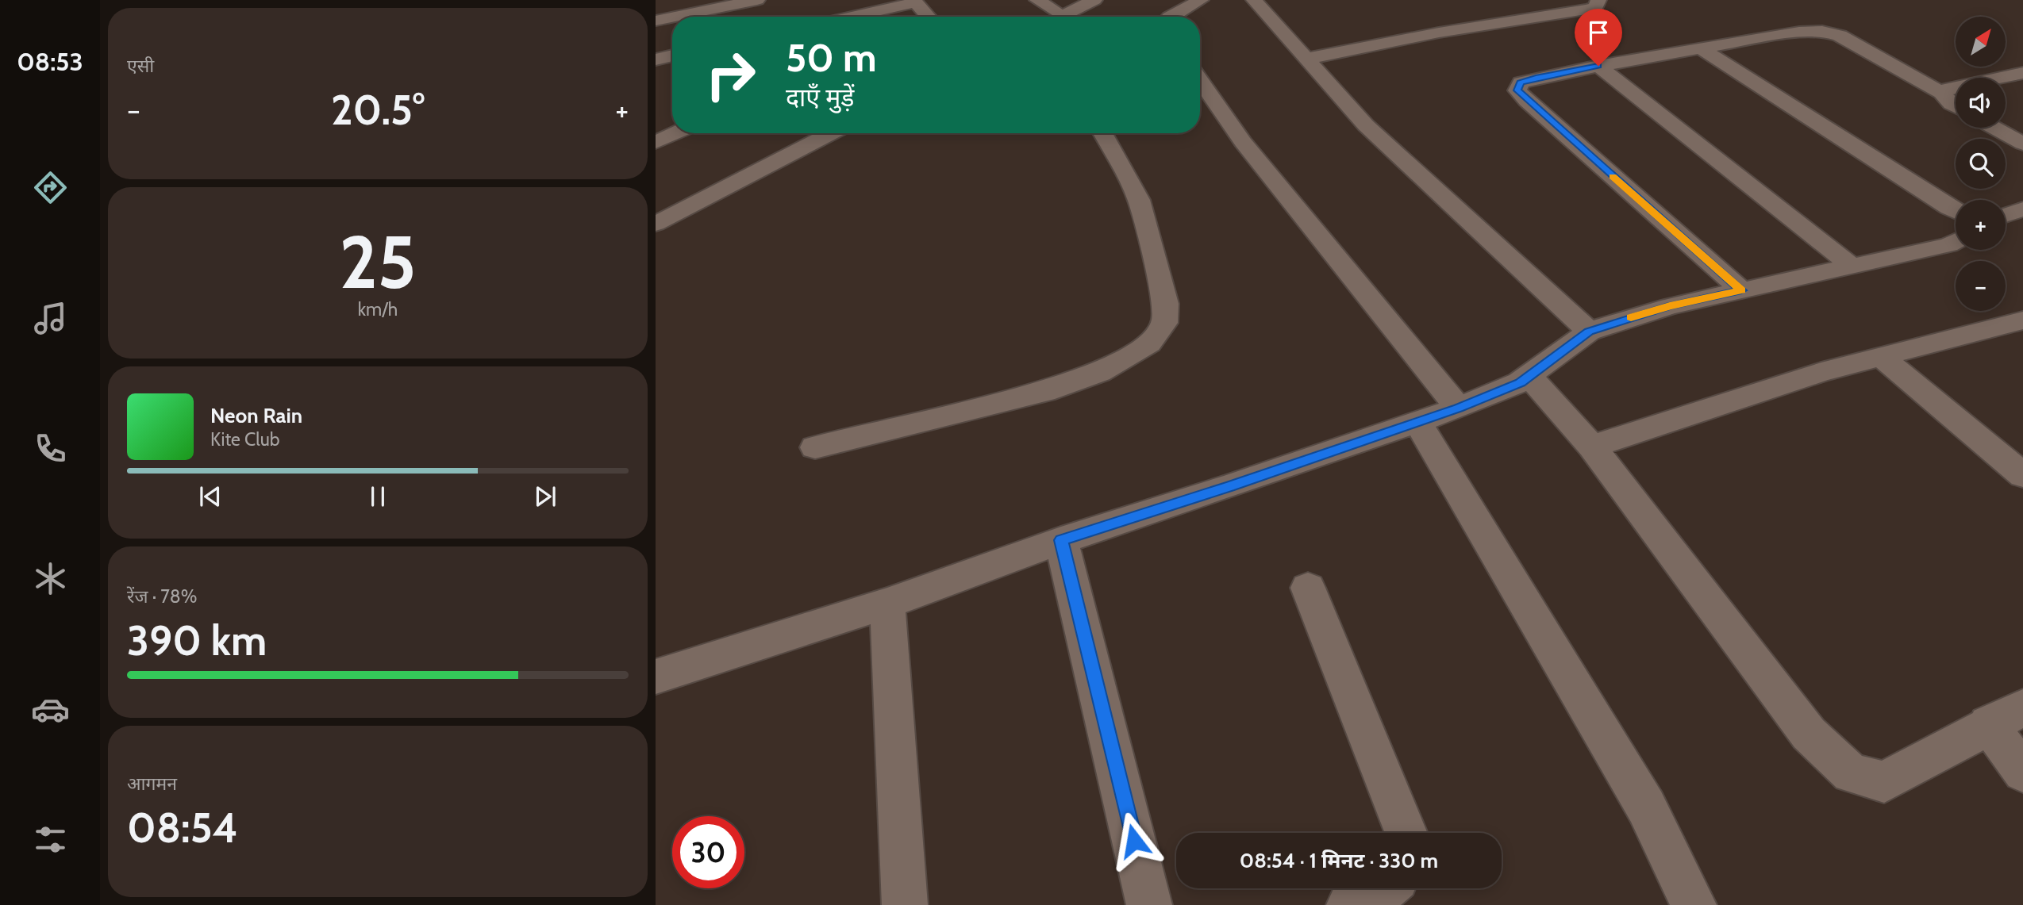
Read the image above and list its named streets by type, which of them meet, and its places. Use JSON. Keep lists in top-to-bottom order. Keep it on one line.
{"north":"top right","page":{"tabs":"08:53","tile":["एसी",["25","km/h"],["रेंज · 78%","390 km"],["आगमन","08:54"]],"map_buttons":["+","−"],"turn":["50 m","दाएँ मुड़ें"],"heat":["−","20.5°","+"],"song":["Neon Rain","Kite Club"],"limit":"30","trip":"08:54 · 1 मिनट · 330 m"}}
